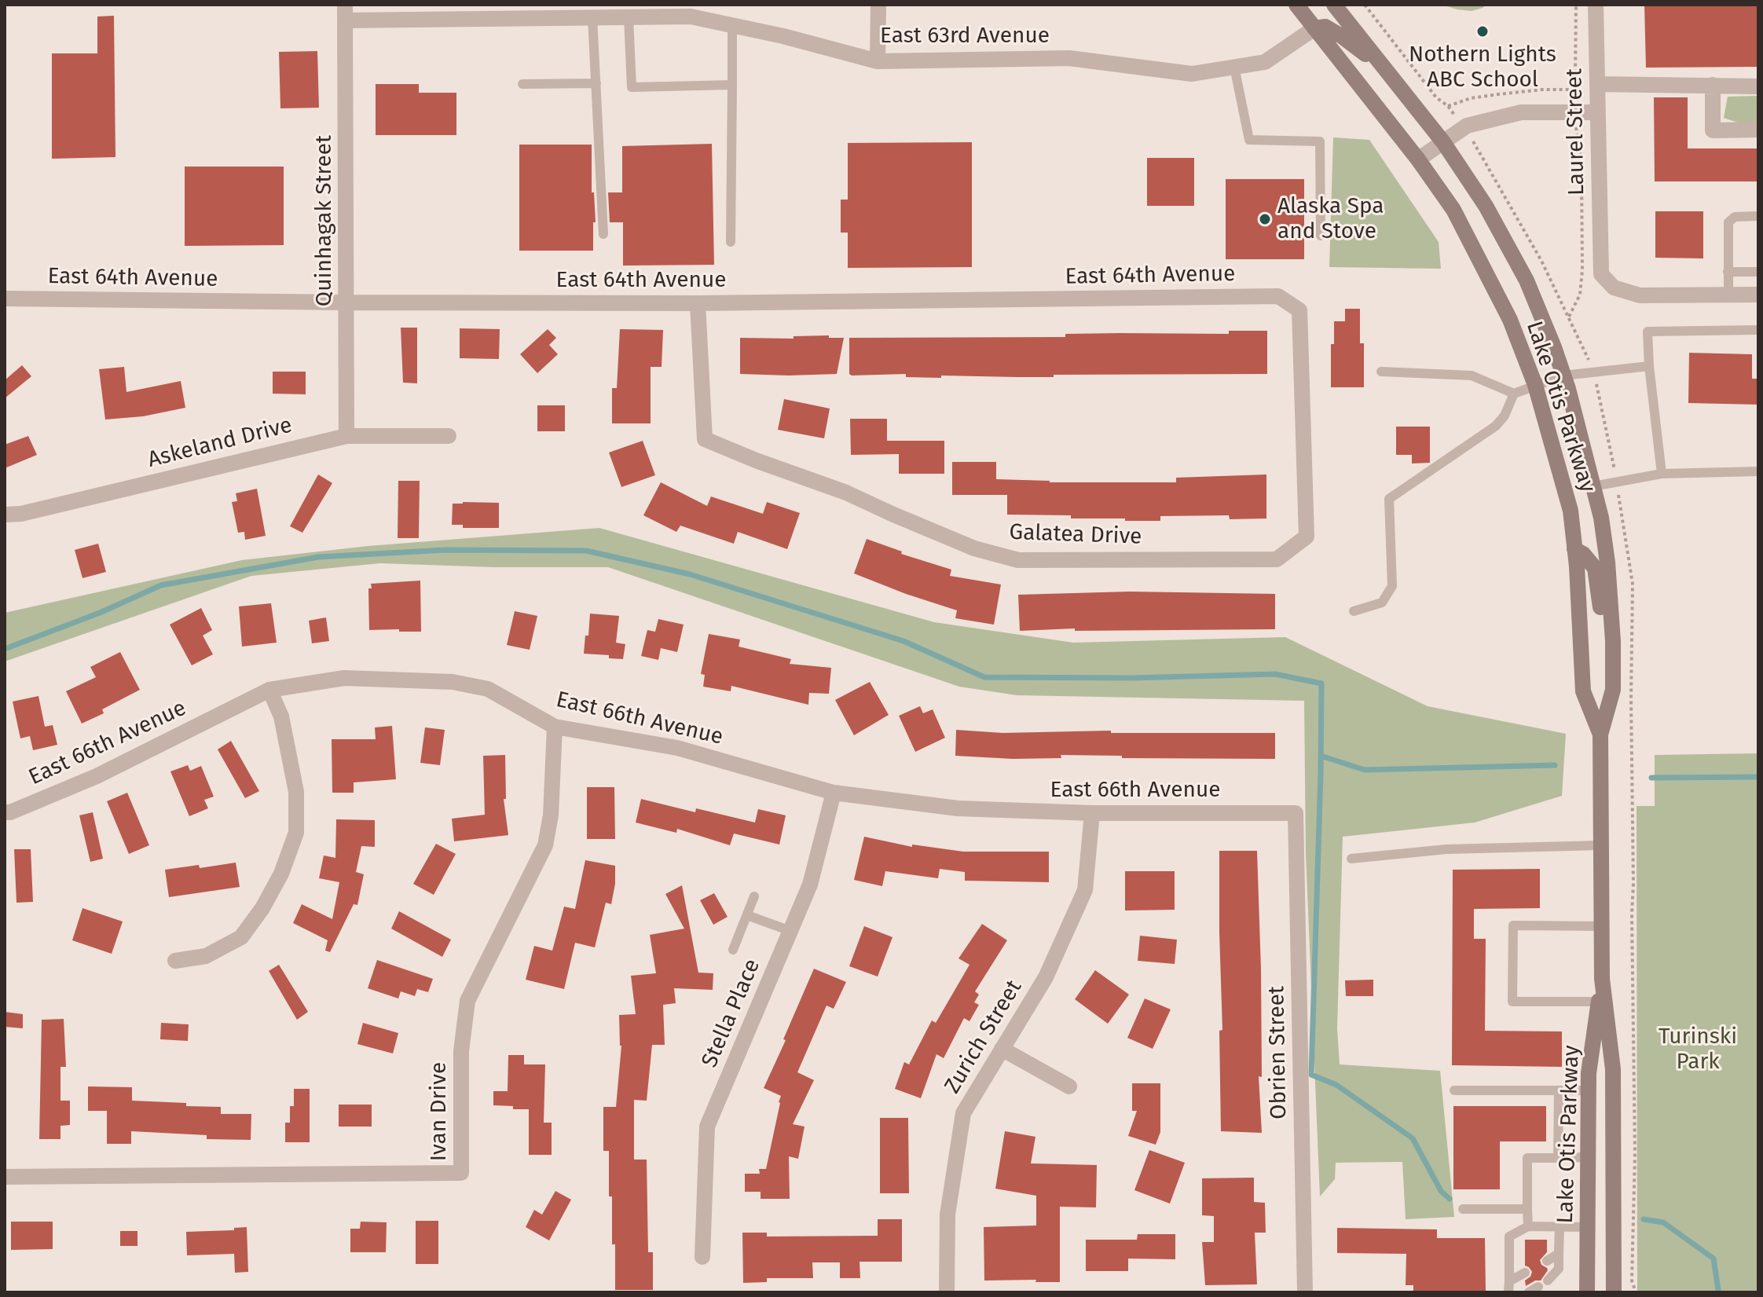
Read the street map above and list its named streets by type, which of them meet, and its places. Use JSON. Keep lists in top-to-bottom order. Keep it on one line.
{"streets":{"main road":["Lake Otis Parkway"],"street":["East 63rd Avenue","Laurel Street","Quinhagak Street","East 64th Avenue","Askeland Drive","Galatea Drive","East 66th Avenue","Stella Place","Zurich Street","Obrien Street","Ivan Drive"]},"crossings":[["East 63rd Avenue","Quinhagak Street"],["East 63rd Avenue","Lake Otis Parkway"],["Quinhagak Street","East 64th Avenue"],["Quinhagak Street","Askeland Drive"],["East 64th Avenue","Galatea Drive"],["East 66th Avenue","Stella Place"],["East 66th Avenue","Zurich Street"],["East 66th Avenue","Obrien Street"],["East 66th Avenue","Ivan Drive"]],"parks":["Turinski Park"],"places":["Nothern Lights ABC School","Alaska Spa and Stove"]}
